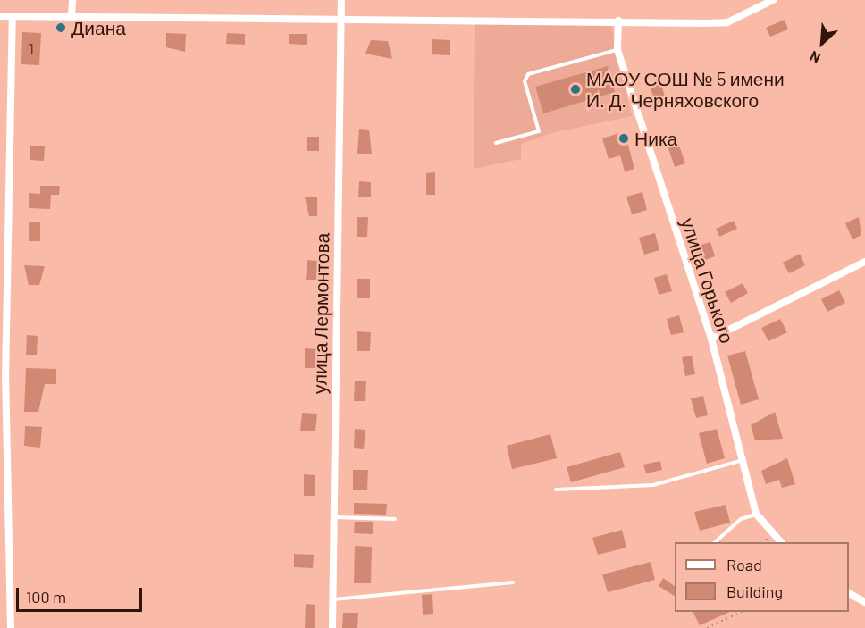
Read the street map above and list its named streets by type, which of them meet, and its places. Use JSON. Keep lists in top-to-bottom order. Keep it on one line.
{"streets":{"street":["улица Горького","улица Лермонтова"]},"places":["Диана","МАОУ СОШ № 5 имени И. Д. Черняховского","Ника"],"house_numbers":["1"],"legend":["Road","Building"],"scale_bar":"100 m","north":"bottom left"}
